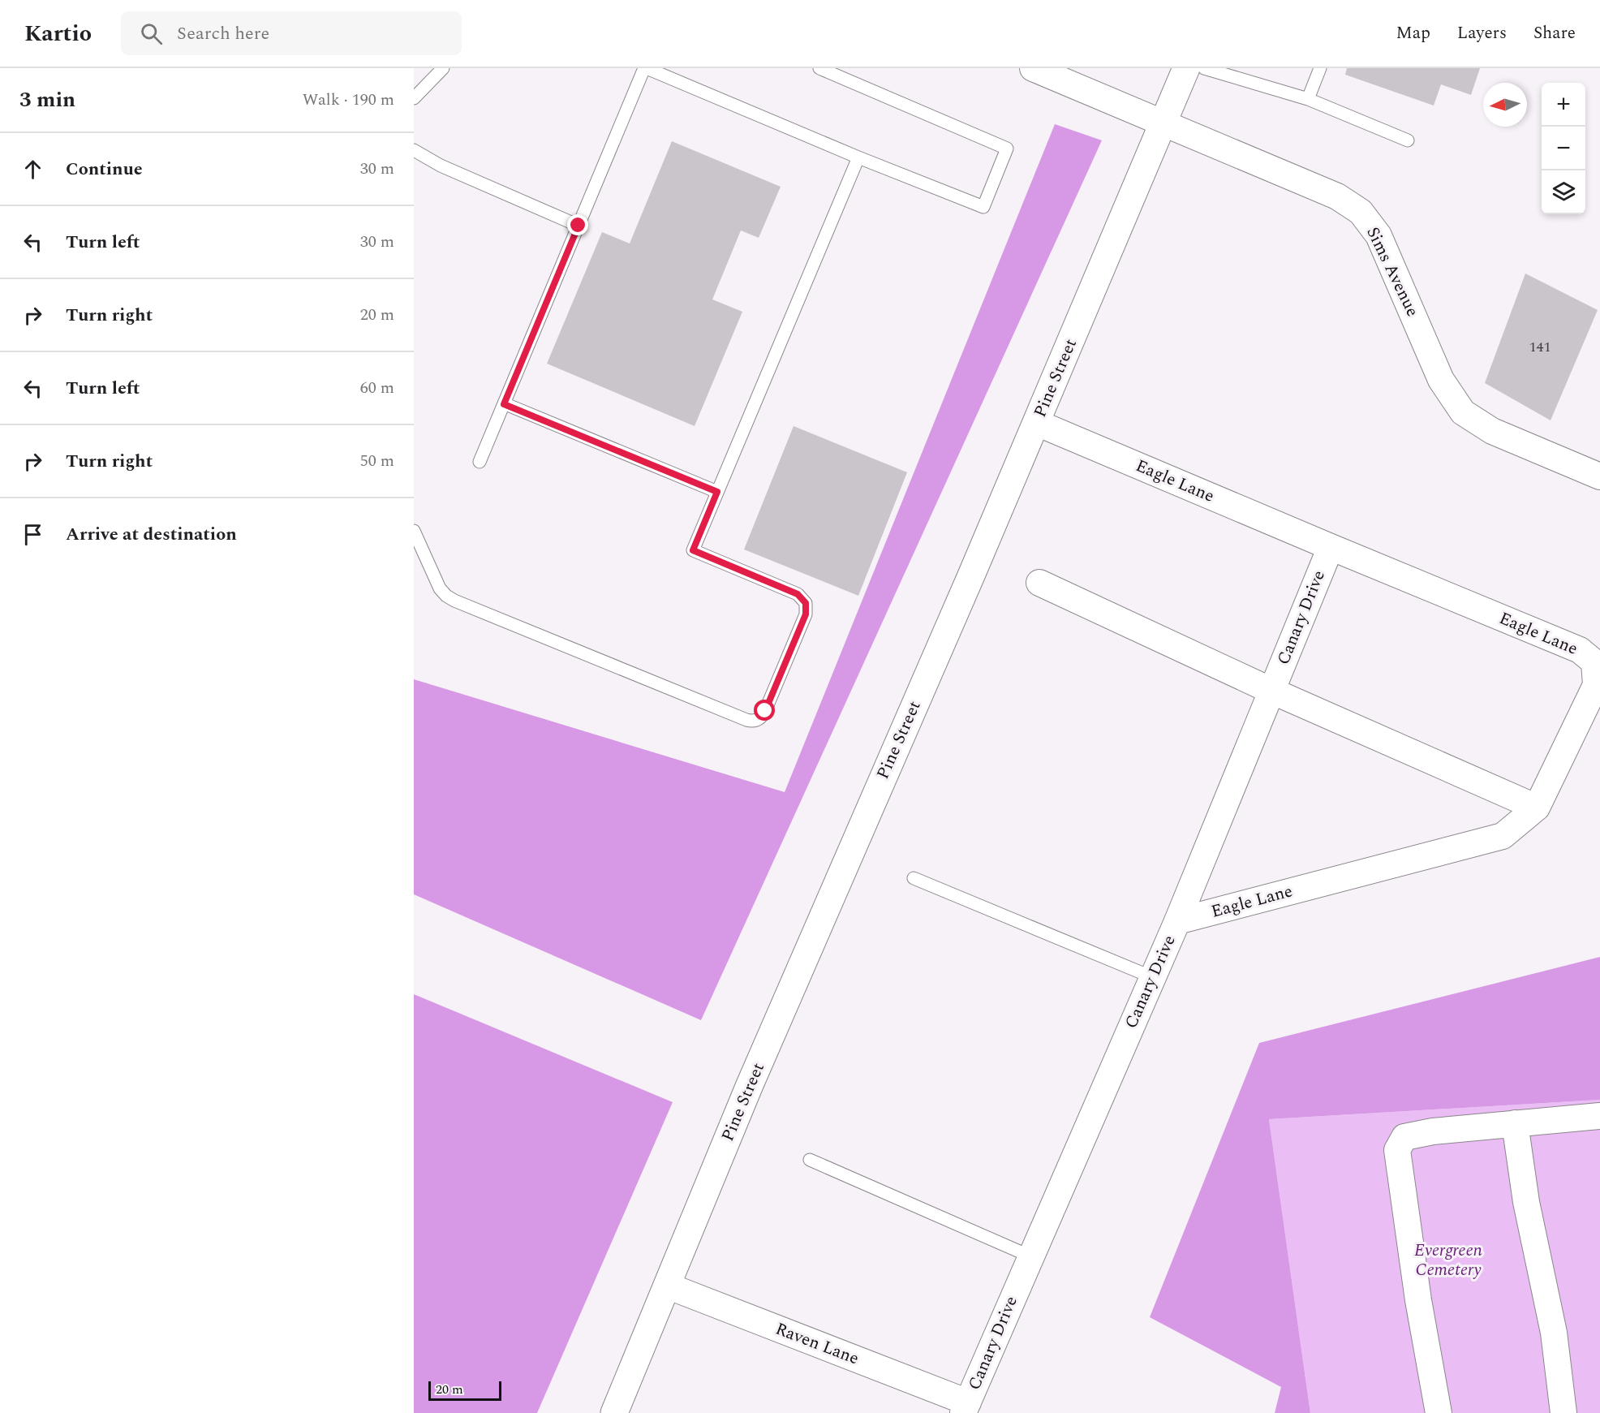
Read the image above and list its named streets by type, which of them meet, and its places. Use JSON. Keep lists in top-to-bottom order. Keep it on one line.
{"streets":{"street":["Sims Avenue","Pine Street","Eagle Lane","Canary Drive","Raven Lane"]},"crossings":[["Sims Avenue","Pine Street"],["Pine Street","Eagle Lane"],["Pine Street","Raven Lane"],["Eagle Lane","Canary Drive"],["Canary Drive","Raven Lane"]],"parks":["Evergreen Cemetery"],"house_numbers":["141"],"scale_bar":"20 m","north":"left","page":{"header":"Kartio","search":"Search here","nav":["Map","Layers","Share"],"heading":["3 min","Walk · 190 m"],"map_buttons":["+","−"],"list":[["Continue","30 m"],["Turn left","30 m"],["Turn right","20 m"],["Turn left","60 m"],["Turn right","50 m"],"Arrive at destination"],"scale":"20 m"}}
